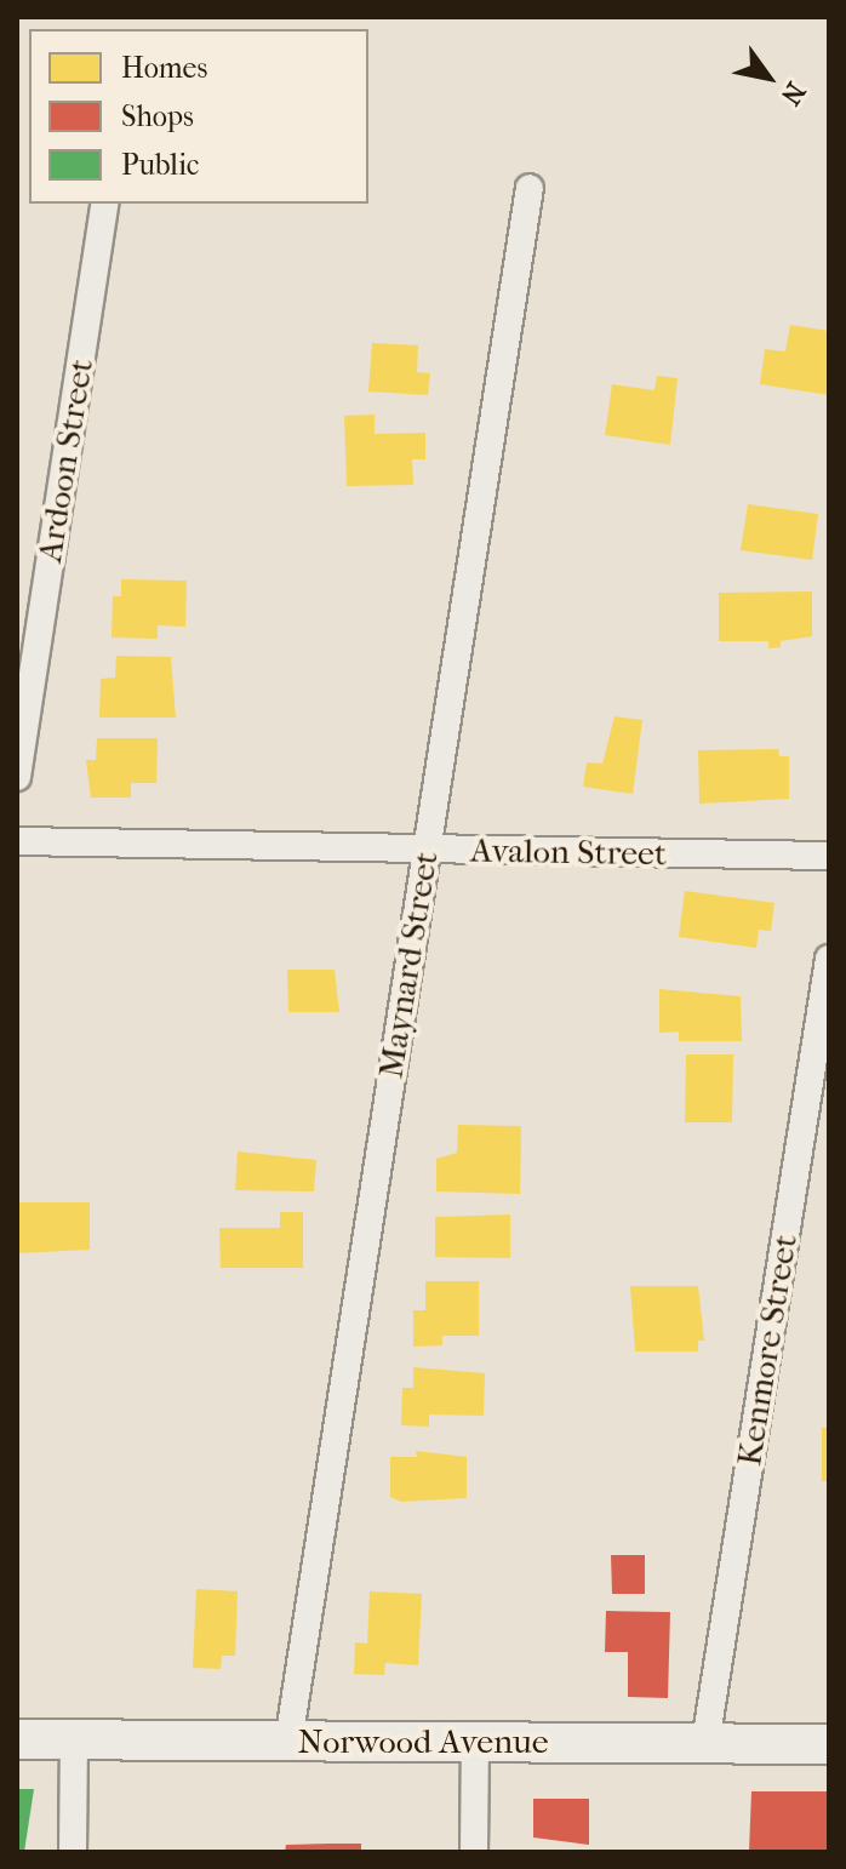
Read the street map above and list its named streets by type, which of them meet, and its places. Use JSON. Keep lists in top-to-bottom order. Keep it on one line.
{"streets":{"main road":["Norwood Avenue"],"street":["Ardoon Street","Avalon Street","Maynard Street","Kenmore Street"]},"crossings":[["Avalon Street","Maynard Street"],["Maynard Street","Norwood Avenue"],["Kenmore Street","Norwood Avenue"]],"legend":["Homes","Shops","Public"],"north":"bottom right"}
